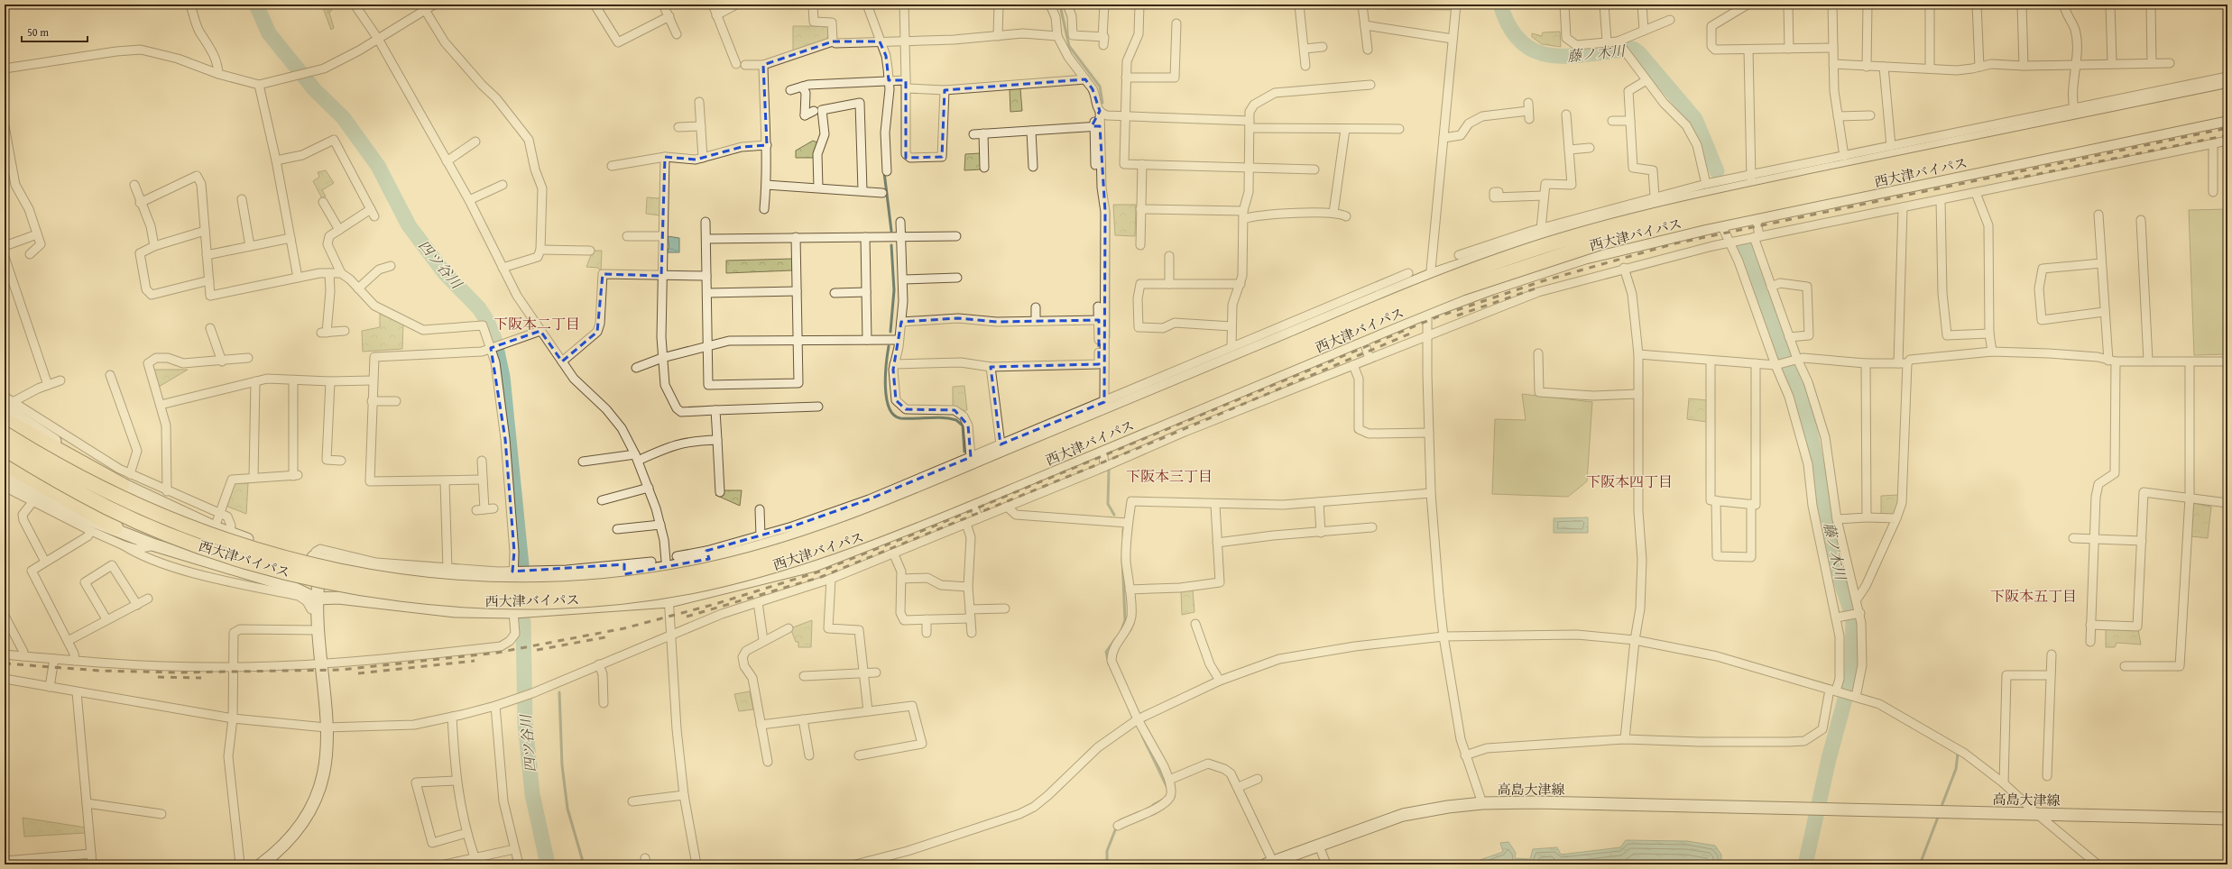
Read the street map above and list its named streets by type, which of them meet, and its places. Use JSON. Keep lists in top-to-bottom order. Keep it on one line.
{"streets":{"highway":["西大津バイパス"],"street":["高島大津線"]},"districts":["下阪本二丁目","下阪本三丁目","下阪本四丁目","下阪本五丁目"],"water":["藤ノ木川","四ツ谷川"],"scale_bar":"50 m"}
